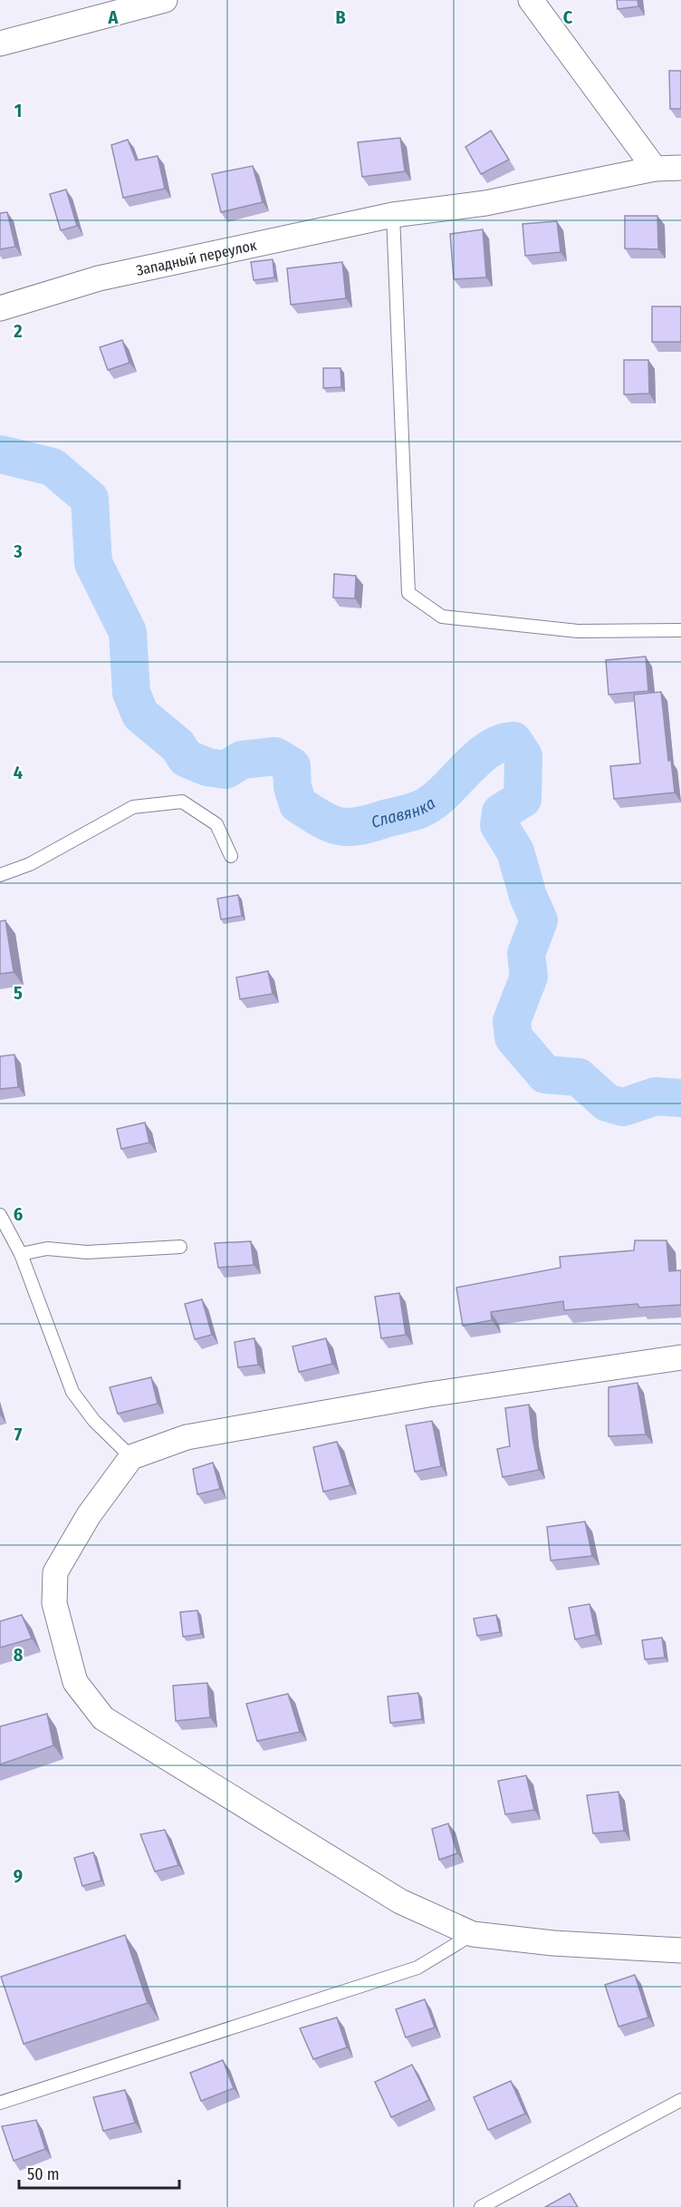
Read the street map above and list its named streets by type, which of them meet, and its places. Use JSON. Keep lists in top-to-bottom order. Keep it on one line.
{"streets":{"street":["Западный переулок"]},"water":["Славянка"],"scale_bar":"50 m","grid":{"columns":["A","B","C"],"rows":["1","2","3","4","5","6","7","8","9"]}}
